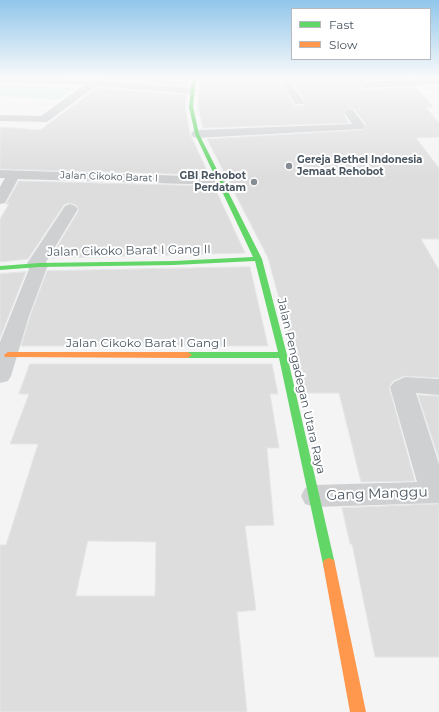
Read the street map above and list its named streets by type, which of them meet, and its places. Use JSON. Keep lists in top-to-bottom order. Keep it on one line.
{"streets":{"street":["Jalan Cikoko Barat I","Jalan Cikoko Barat I Gang II","Jalan Cikoko Barat I Gang I","Jalan Pengadegan Utara Raya","Gang Manggu"]},"crossings":[["Jalan Cikoko Barat I","Jalan Pengadegan Utara Raya"],["Jalan Cikoko Barat I Gang II","Jalan Pengadegan Utara Raya"],["Jalan Cikoko Barat I Gang I","Jalan Pengadegan Utara Raya"],["Jalan Pengadegan Utara Raya","Gang Manggu"]],"places":["Gereja Bethel Indonesia Jemaat Rehobot","GBI Rehobot Perdatam"],"legend":["Fast","Slow"]}
